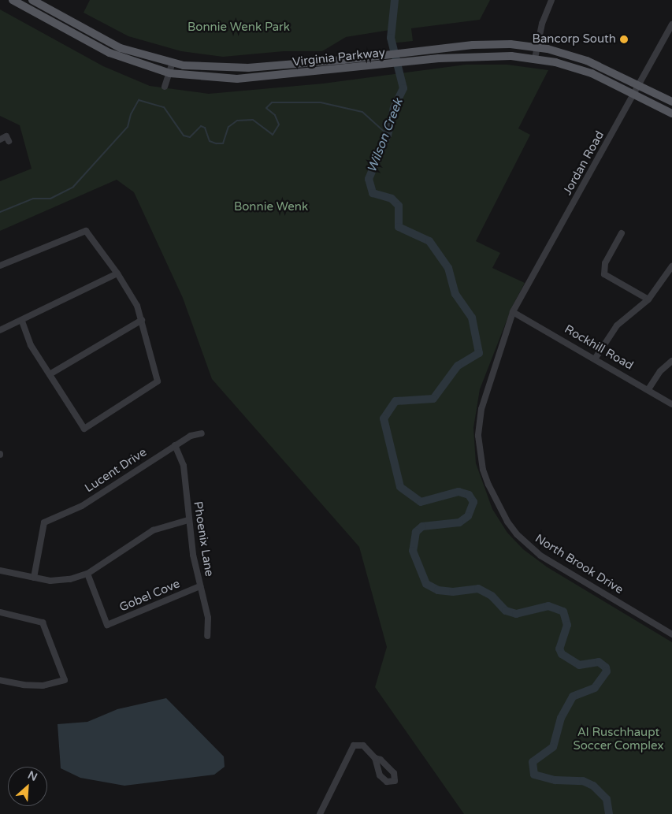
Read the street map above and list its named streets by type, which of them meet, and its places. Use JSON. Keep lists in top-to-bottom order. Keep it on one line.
{"streets":{"main road":["Virginia Parkway"],"street":["Jordan Road","Rockhill Road","Lucent Drive","Phoenix Lane","North Brook Drive","Gobel Cove"]},"crossings":[["Virginia Parkway","Jordan Road"],["Jordan Road","Rockhill Road"],["Jordan Road","North Brook Drive"],["Rockhill Road","North Brook Drive"],["Lucent Drive","Phoenix Lane"],["Phoenix Lane","Gobel Cove"]],"water":["Wilson Creek"],"parks":["Bonnie Wenk Park","Bonnie Wenk","Al Ruschhaupt Soccer Complex"],"places":["Bancorp South"],"north":"top right"}
